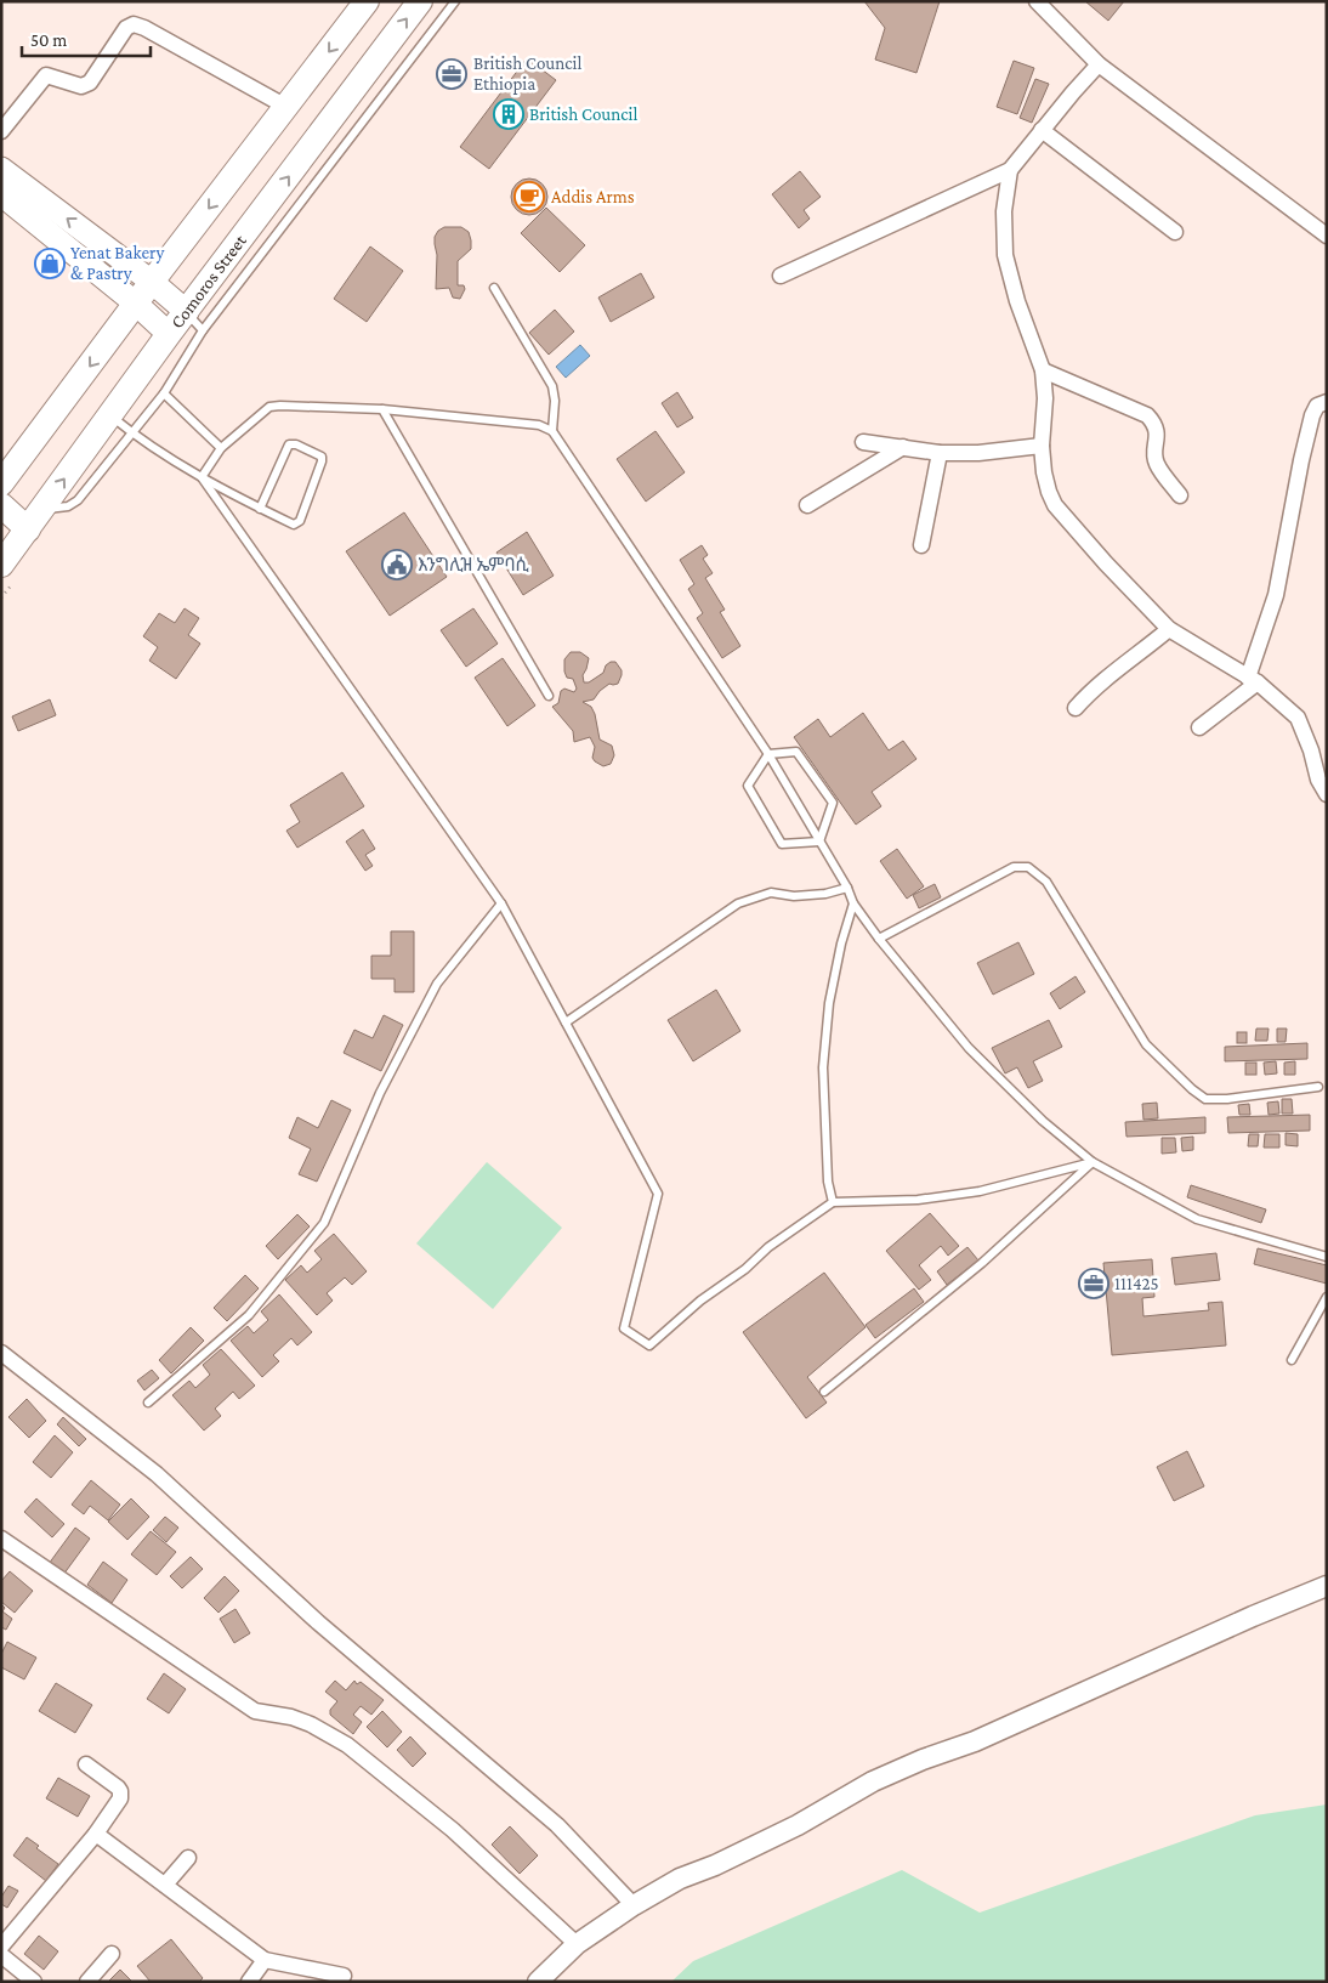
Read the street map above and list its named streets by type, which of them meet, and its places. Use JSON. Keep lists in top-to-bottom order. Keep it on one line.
{"streets":{"main road":["Comoros Street"]},"places":{"office":["British Council Ethiopia","111425"],"building":["British Council"],"cafe":["Addis Arms"],"shop":["Yenat Bakery & Pastry"],"public building":["እንግሊዝ ኤምባሲ"]},"scale_bar":"50 m"}
